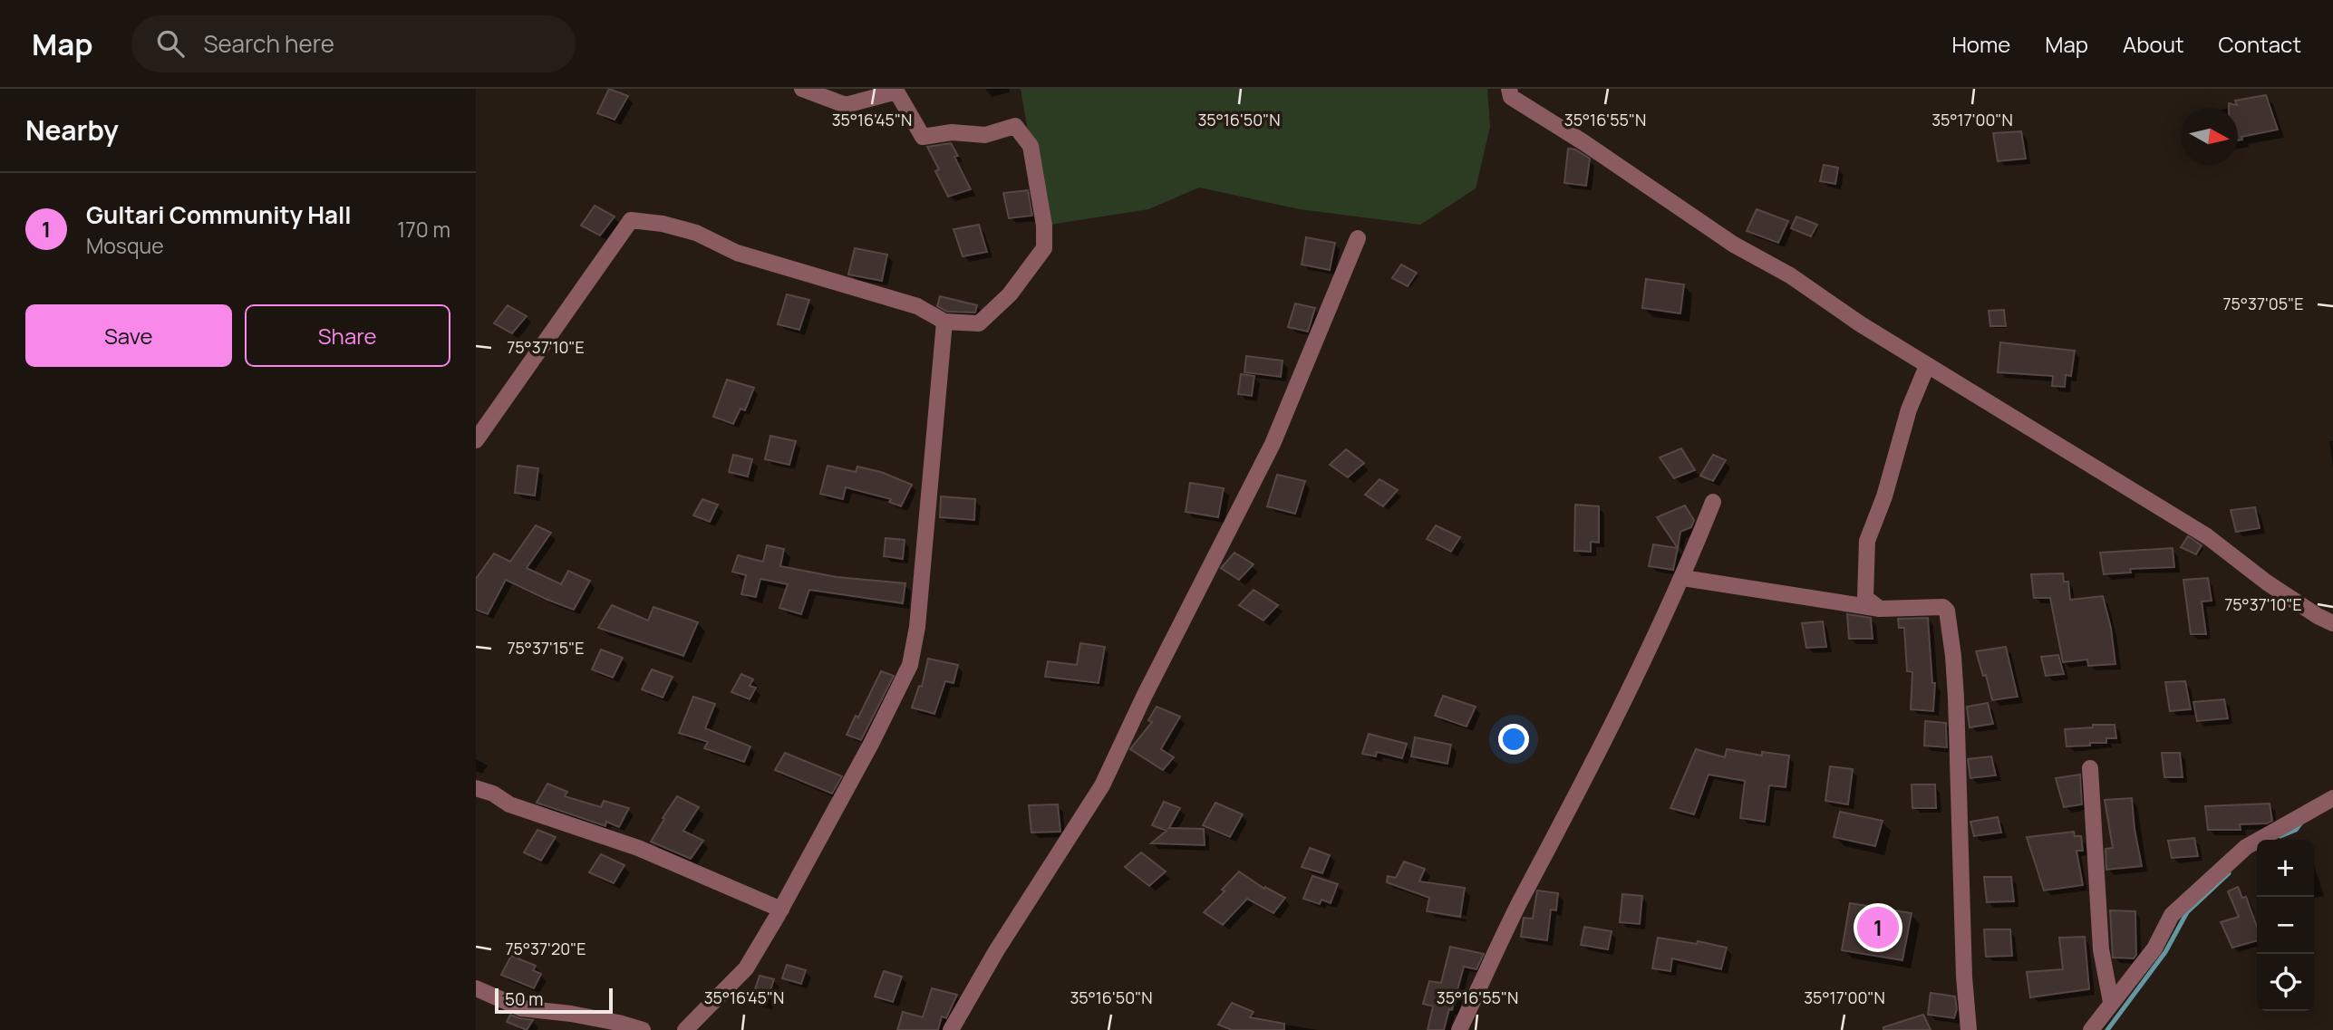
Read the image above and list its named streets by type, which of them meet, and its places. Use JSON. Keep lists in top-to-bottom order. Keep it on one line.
{"scale_bar":"50 m","north":"right","page":{"header":"Map","search":"Search here","nav":["Home","Map","About","Contact"],"heading":"Nearby","list":[{"mark":"1","name":"Gultari Community Hall","note":"Mosque","value":"170 m"}],"buttons":["Save","Share"],"map_buttons":["+","−"],"pins":"1","scale":"50 m"},"coordinates":["35°16'45\"N","35°16'50\"N","35°16'55\"N","35°17'00\"N","75°37'05\"E","75°37'10\"E","75°37'15\"E","75°37'20\"E"]}
